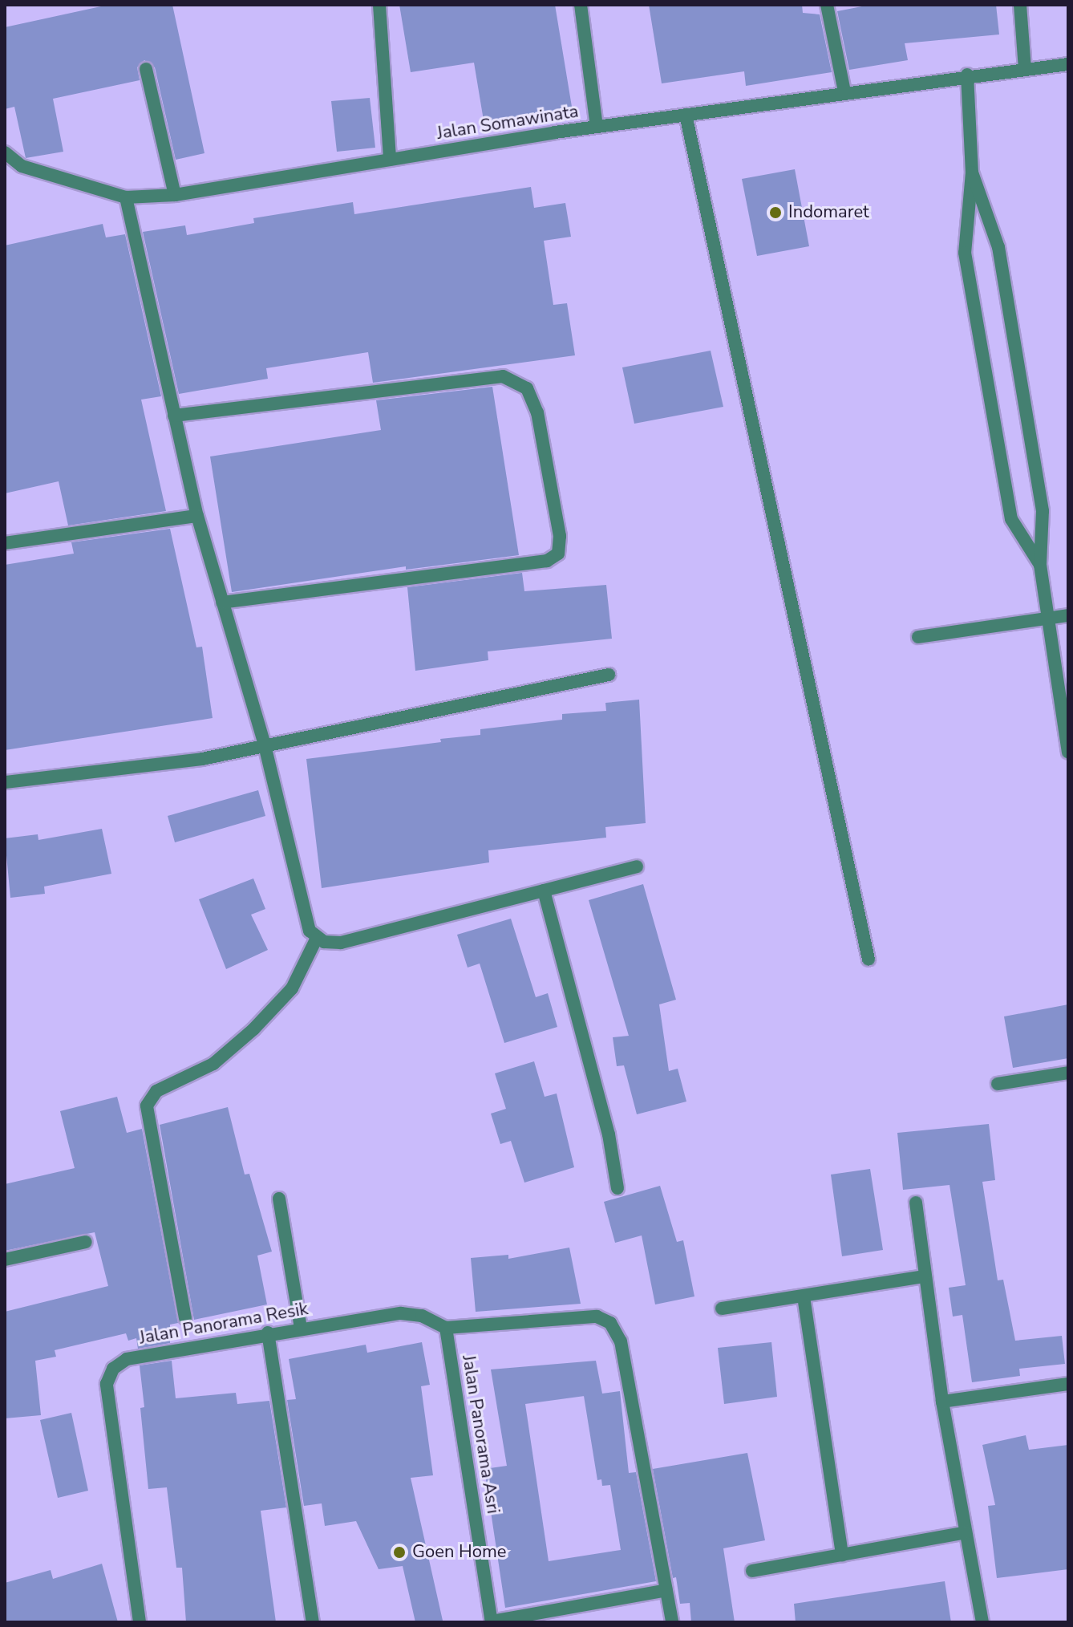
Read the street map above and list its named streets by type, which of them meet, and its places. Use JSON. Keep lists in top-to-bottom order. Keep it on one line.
{"streets":{"street":["Jalan Somawinata","Jalan Panorama Resik","Jalan Panorama Asri"]},"crossings":[["Jalan Panorama Resik","Jalan Panorama Asri"]],"places":["Indomaret","Goen Home"]}
